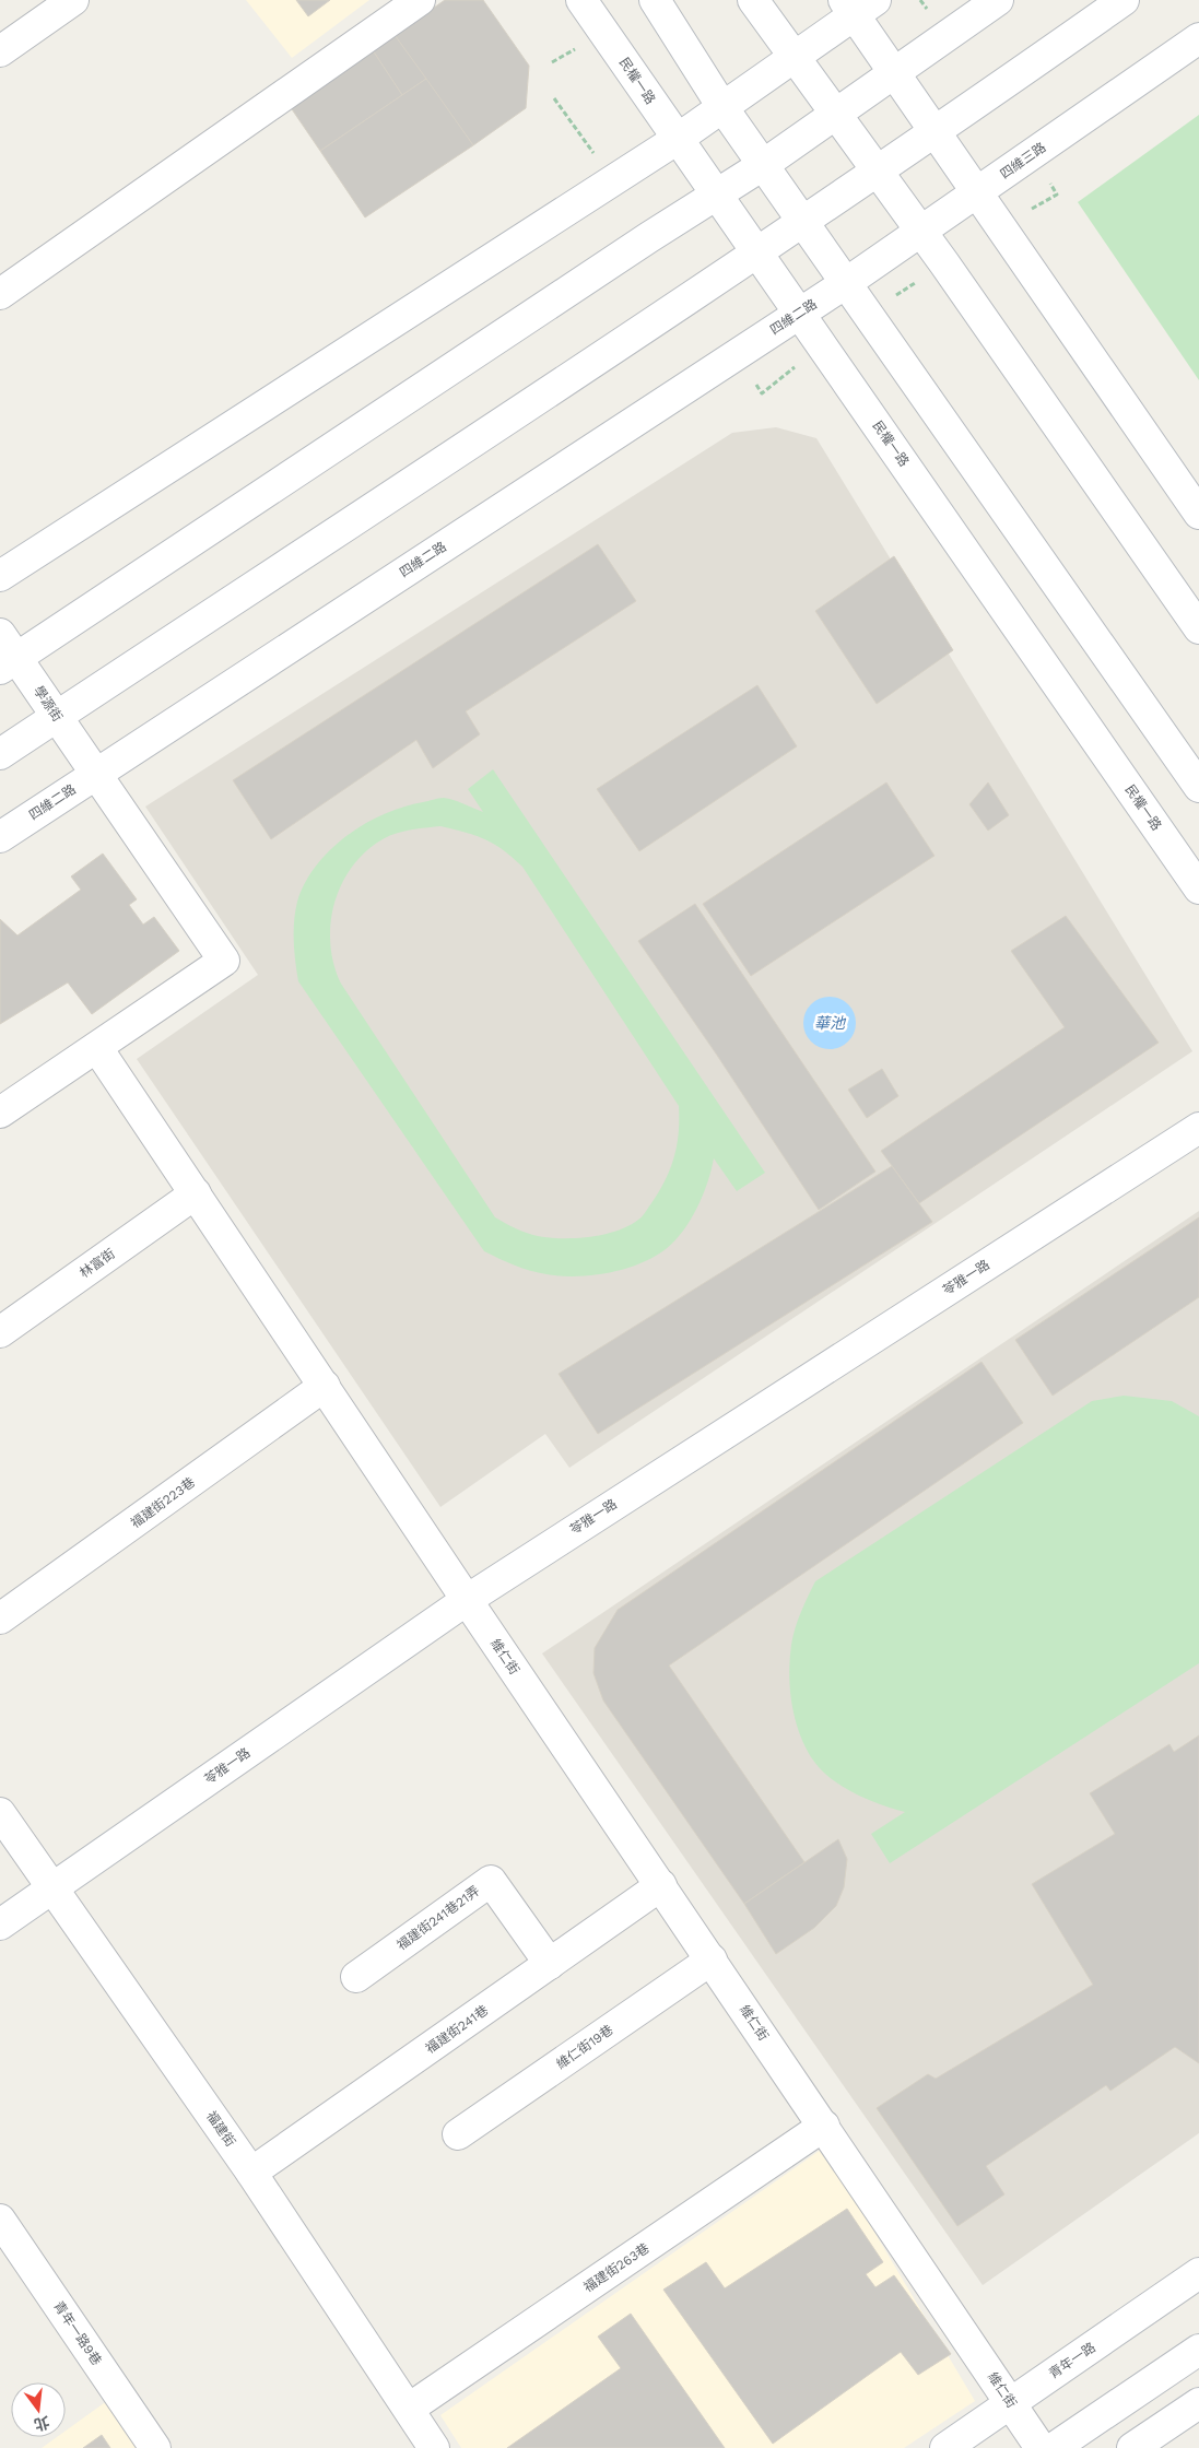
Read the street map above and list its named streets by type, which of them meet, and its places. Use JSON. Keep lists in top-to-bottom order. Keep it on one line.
{"streets":{"street":["民權一路","四維三路","四維二路","學源街","林富街","苓雅一路","福建街223巷","維仁街","福建街241巷21弄","福建街241巷","維仁街19巷","福建街","福建街263巷","青年一路9巷","青年一路"]},"crossings":[["民權一路","四維二路"],["四維三路","四維二路"],["四維二路","學源街"],["學源街","維仁街"],["林富街","維仁街"],["苓雅一路","維仁街"],["苓雅一路","福建街"],["福建街223巷","維仁街"],["維仁街","福建街241巷"],["維仁街","維仁街19巷"],["維仁街","福建街263巷"],["維仁街","青年一路"],["福建街241巷21弄","福建街241巷"],["福建街241巷","福建街"],["福建街","福建街263巷"]],"water":["華池"],"north":"bottom"}
